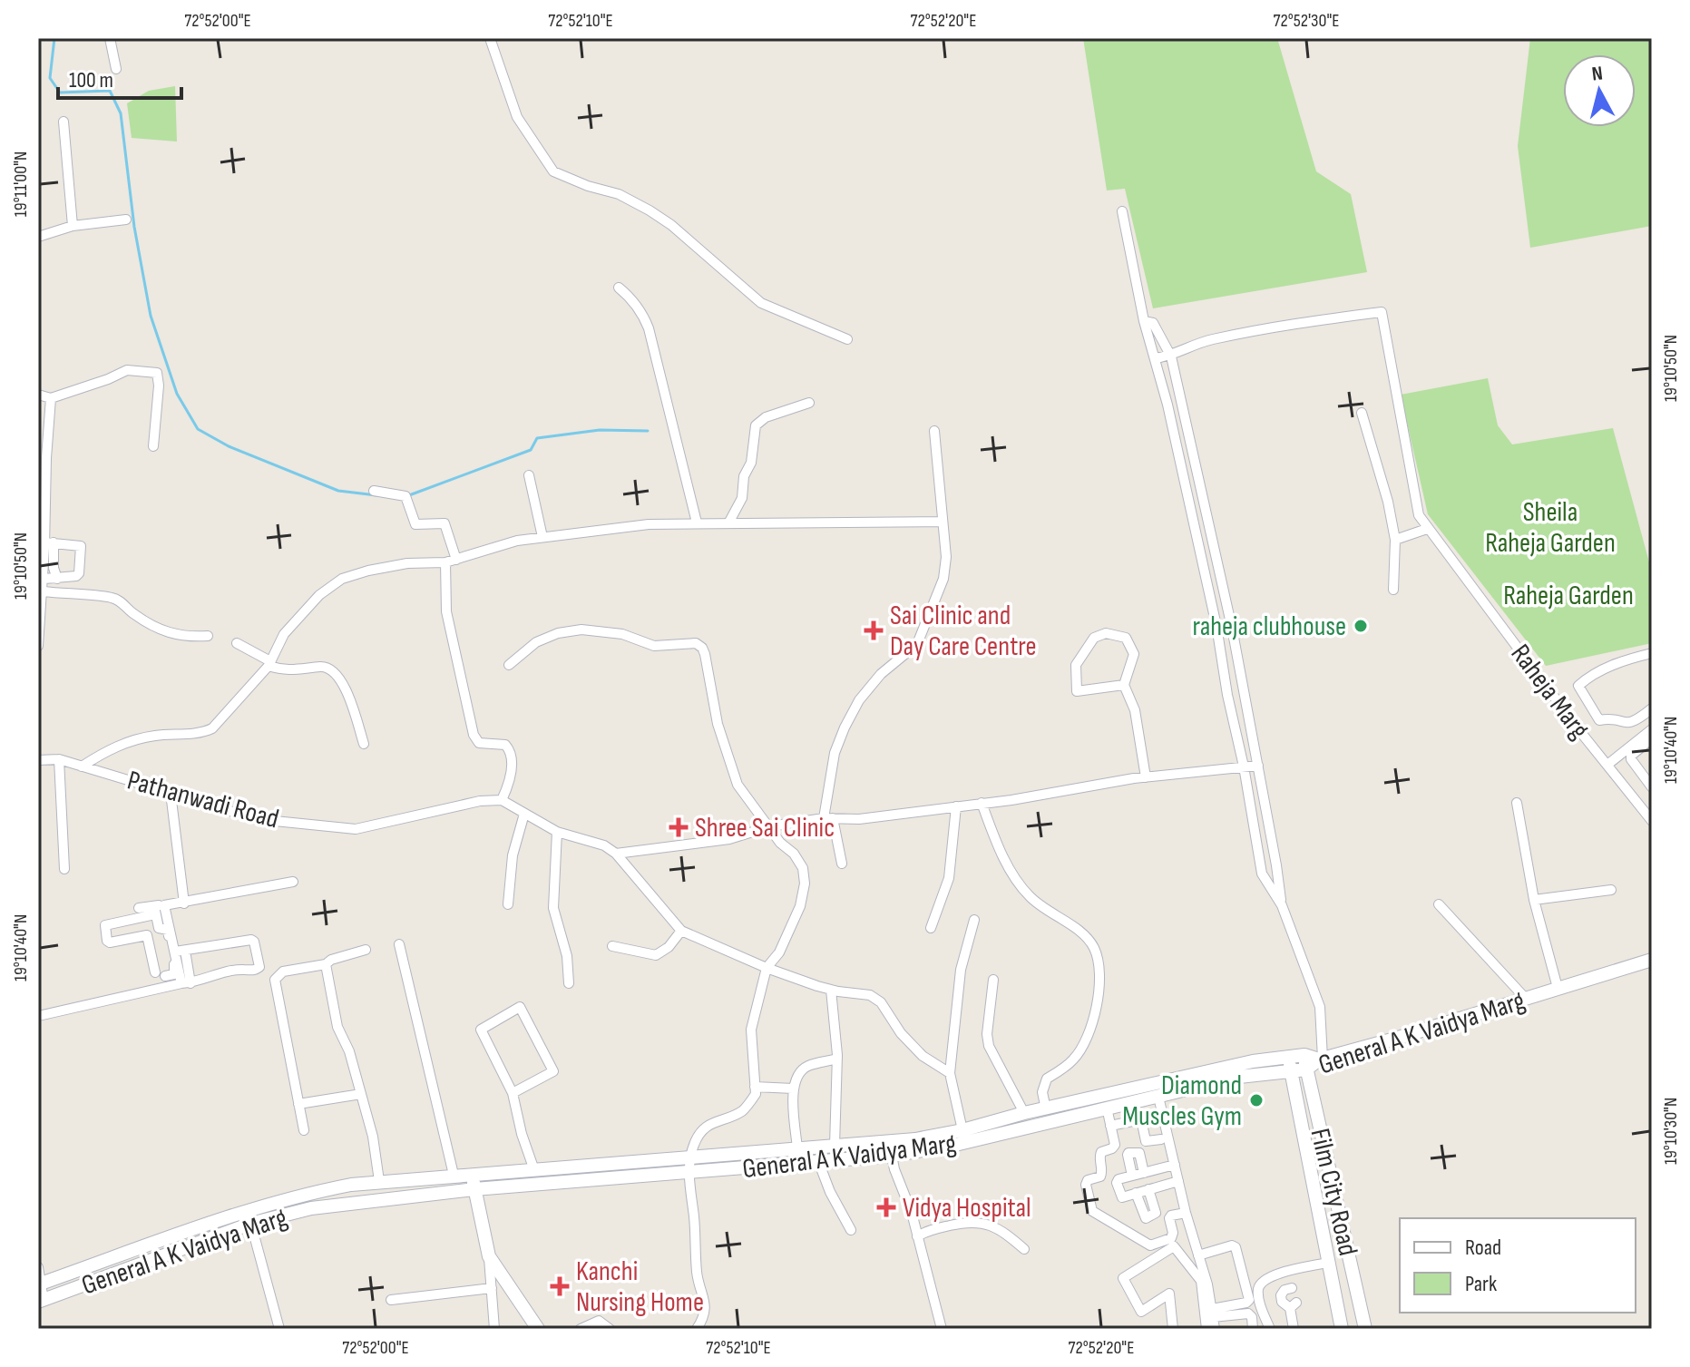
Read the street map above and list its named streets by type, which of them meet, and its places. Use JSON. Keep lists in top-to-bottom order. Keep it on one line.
{"streets":{"main road":["General A K Vaidya Marg","Film City Road"],"street":["Raheja Marg","Pathanwadi Road"]},"crossings":[["General A K Vaidya Marg","Film City Road"]],"parks":["Sheila Raheja Garden","Raheja Garden"],"places":{"other":["raheja clubhouse","Diamond Muscles Gym"],"health":["Sai Clinic and Day Care Centre","Shree Sai Clinic","Vidya Hospital","Kanchi Nursing Home"]},"legend":["Road","Park"],"scale_bar":"100 m","north":"top","coordinates":["72°52'00\"E","72°52'10\"E","72°52'20\"E","72°52'30\"E","19°11'00\"N","19°10'50\"N","19°10'40\"N","19°10'30\"N"]}
